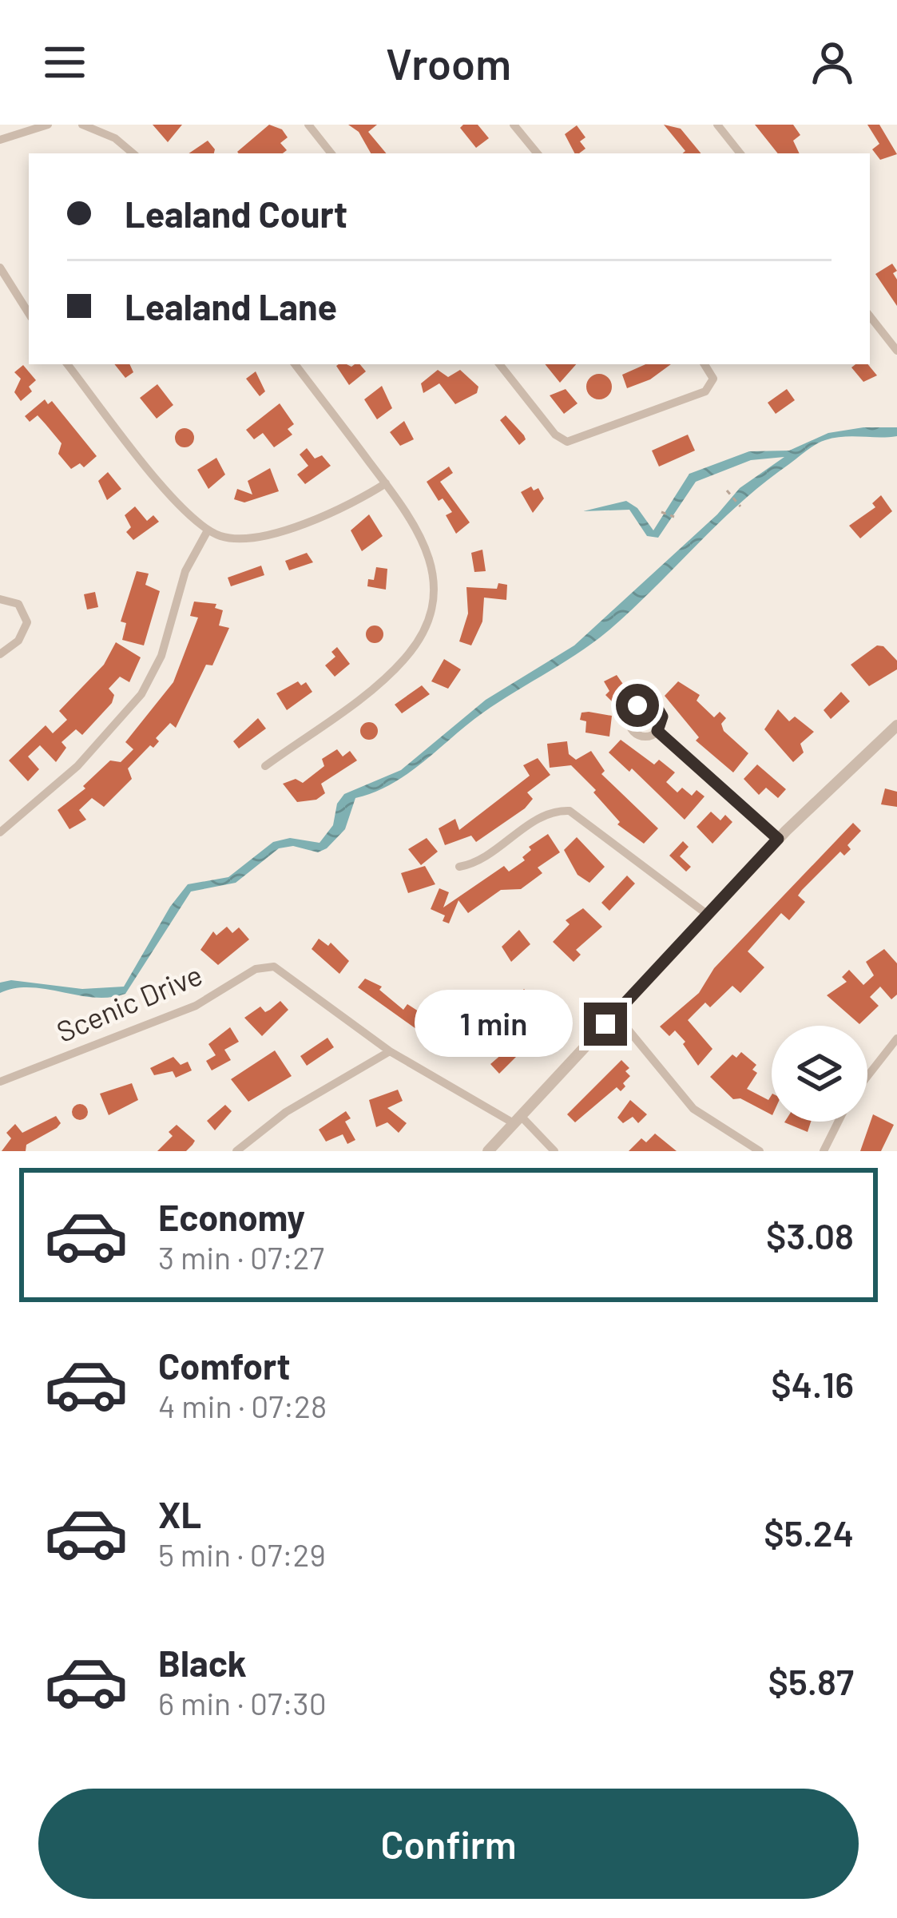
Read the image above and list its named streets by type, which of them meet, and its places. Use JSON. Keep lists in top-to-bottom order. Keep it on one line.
{"streets":{"street":["Scenic Drive"]},"page":{"header":"Vroom","banner":["Lealand Court","Lealand Lane"],"bubble":"1 min","list":[{"name":"Economy","note":"3 min · 07:27","value":"$3.08"},{"name":"Comfort","note":"4 min · 07:28","value":"$4.16"},{"name":"XL","note":"5 min · 07:29","value":"$5.24"},{"name":"Black","note":"6 min · 07:30","value":"$5.87"}],"buttons":"Confirm"}}
